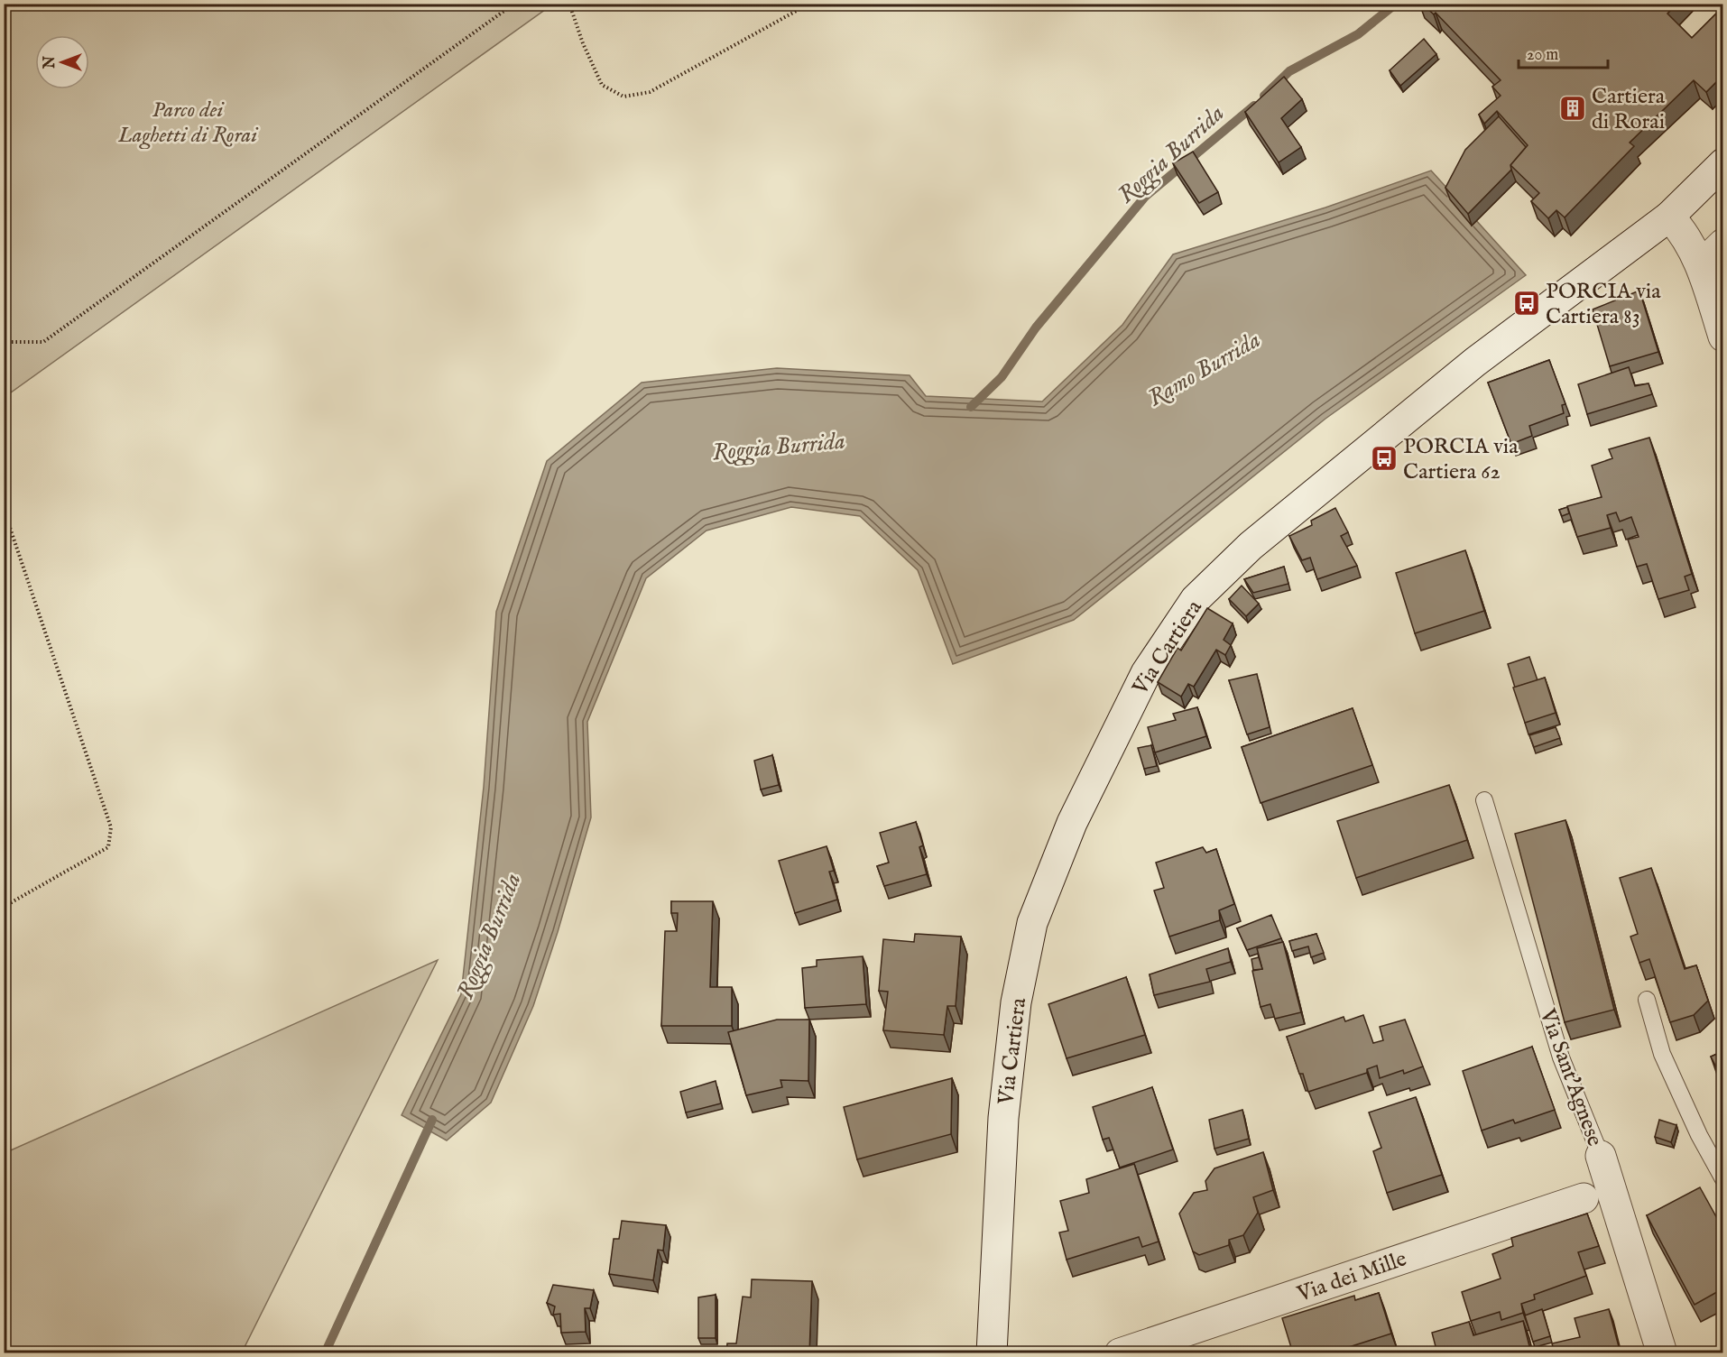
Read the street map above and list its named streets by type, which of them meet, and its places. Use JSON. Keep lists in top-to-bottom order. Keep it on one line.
{"streets":{"main road":["Via Cartiera","Via Sant'Agnese","Via dei Mille"]},"water":["Roggia Burrida","Ramo Burrida"],"parks":["Parco dei Laghetti di Rorai"],"places":{"building":["Cartiera di Rorai"],"bus stop":["PORCIA via Cartiera 83","PORCIA via Cartiera 62"]},"scale_bar":"20 m","north":"left"}
